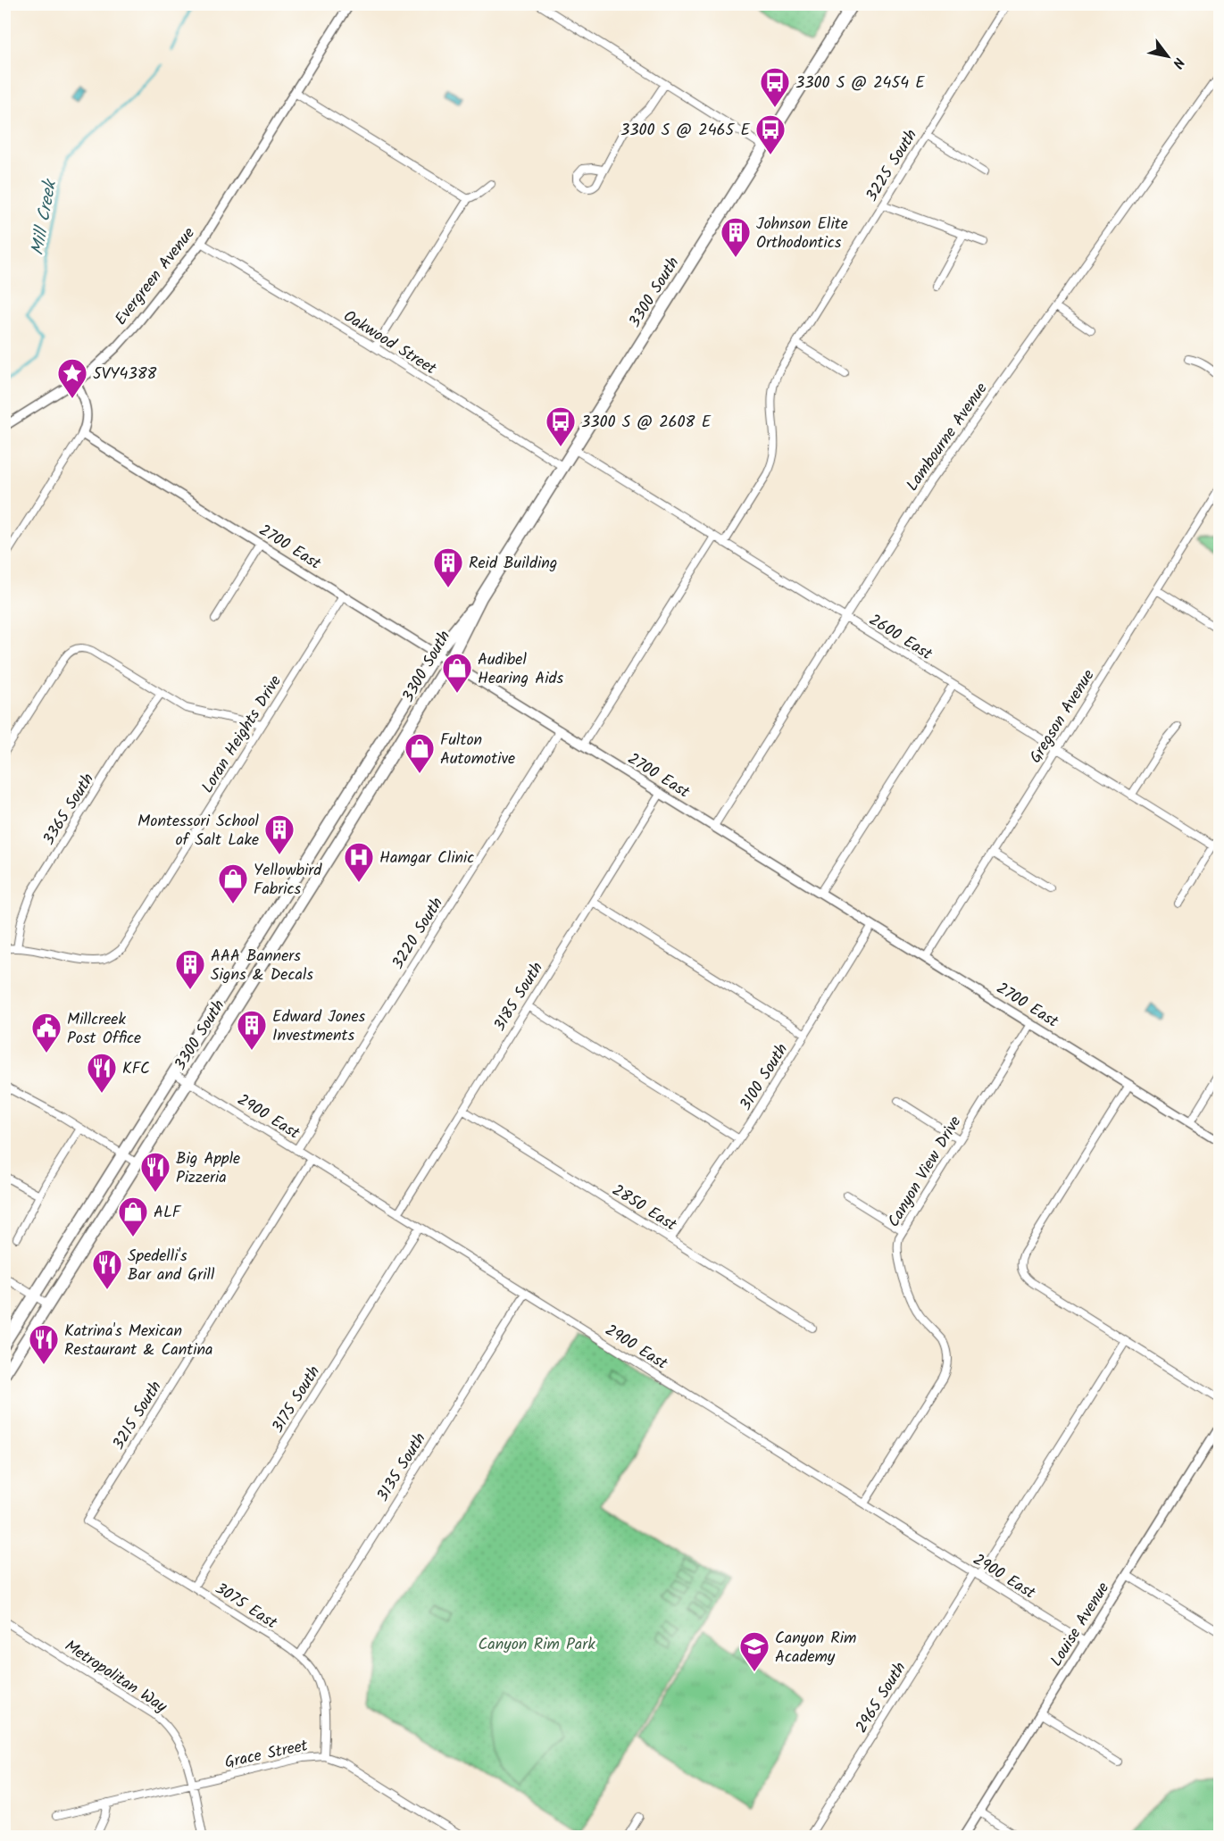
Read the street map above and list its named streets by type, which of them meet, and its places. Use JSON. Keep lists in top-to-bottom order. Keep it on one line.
{"streets":{"main road":["3300 South"],"street":["3225 South","Evergreen Avenue","Oakwood Street","Lambourne Avenue","2700 East","2600 East","Gregson Avenue","Loran Heights Drive","3365 South","3220 South","3185 South","3100 South","2900 East","Canyon View Drive","2850 East","3175 South","3215 South","3135 South","3075 East","Louise Avenue","Metropolitan Way","2965 South","Grace Street"]},"crossings":[["3225 South","2600 East"],["Evergreen Avenue","Oakwood Street"],["3300 South","Oakwood Street"],["3300 South","2700 East"],["3300 South","2600 East"],["3300 South","2900 East"],["Lambourne Avenue","2700 East"],["Lambourne Avenue","2600 East"],["2700 East","Gregson Avenue"],["2700 East","Loran Heights Drive"],["2700 East","3220 South"],["2700 East","3185 South"],["2700 East","3100 South"],["2700 East","Canyon View Drive"],["2600 East","Gregson Avenue"],["Loran Heights Drive","3365 South"],["3220 South","2900 East"],["3185 South","2900 East"],["3185 South","2850 East"],["3100 South","2850 East"],["2900 East","Canyon View Drive"],["2900 East","3175 South"],["2900 East","3215 South"],["2900 East","3135 South"],["2900 East","Louise Avenue"],["2900 East","2965 South"],["3175 South","3075 East"],["3215 South","3075 East"],["3135 South","3075 East"],["3075 East","Grace Street"],["Metropolitan Way","Grace Street"]],"water":["Mill Creek"],"parks":["Canyon Rim Park"],"places":{"bus stop":["3300 S @ 2454 E","3300 S @ 2465 E","3300 S @ 2608 E"],"building":["Johnson Elite Orthodontics","Reid Building","Montessori School of Salt Lake","AAA Banners Signs & Decals","Edward Jones Investments"],"place":["5VY4388"],"shop":["Audibel Hearing Aids","Fulton Automotive","Yellowbird Fabrics","ALF"],"hospital":["Hamgar Clinic"],"public building":["Millcreek Post Office"],"restaurant":["KFC","Big Apple Pizzeria","Spedelli's Bar and Grill","Katrina's Mexican Restaurant & Cantina"],"school or university":["Canyon Rim Academy"]},"north":"bottom right"}
